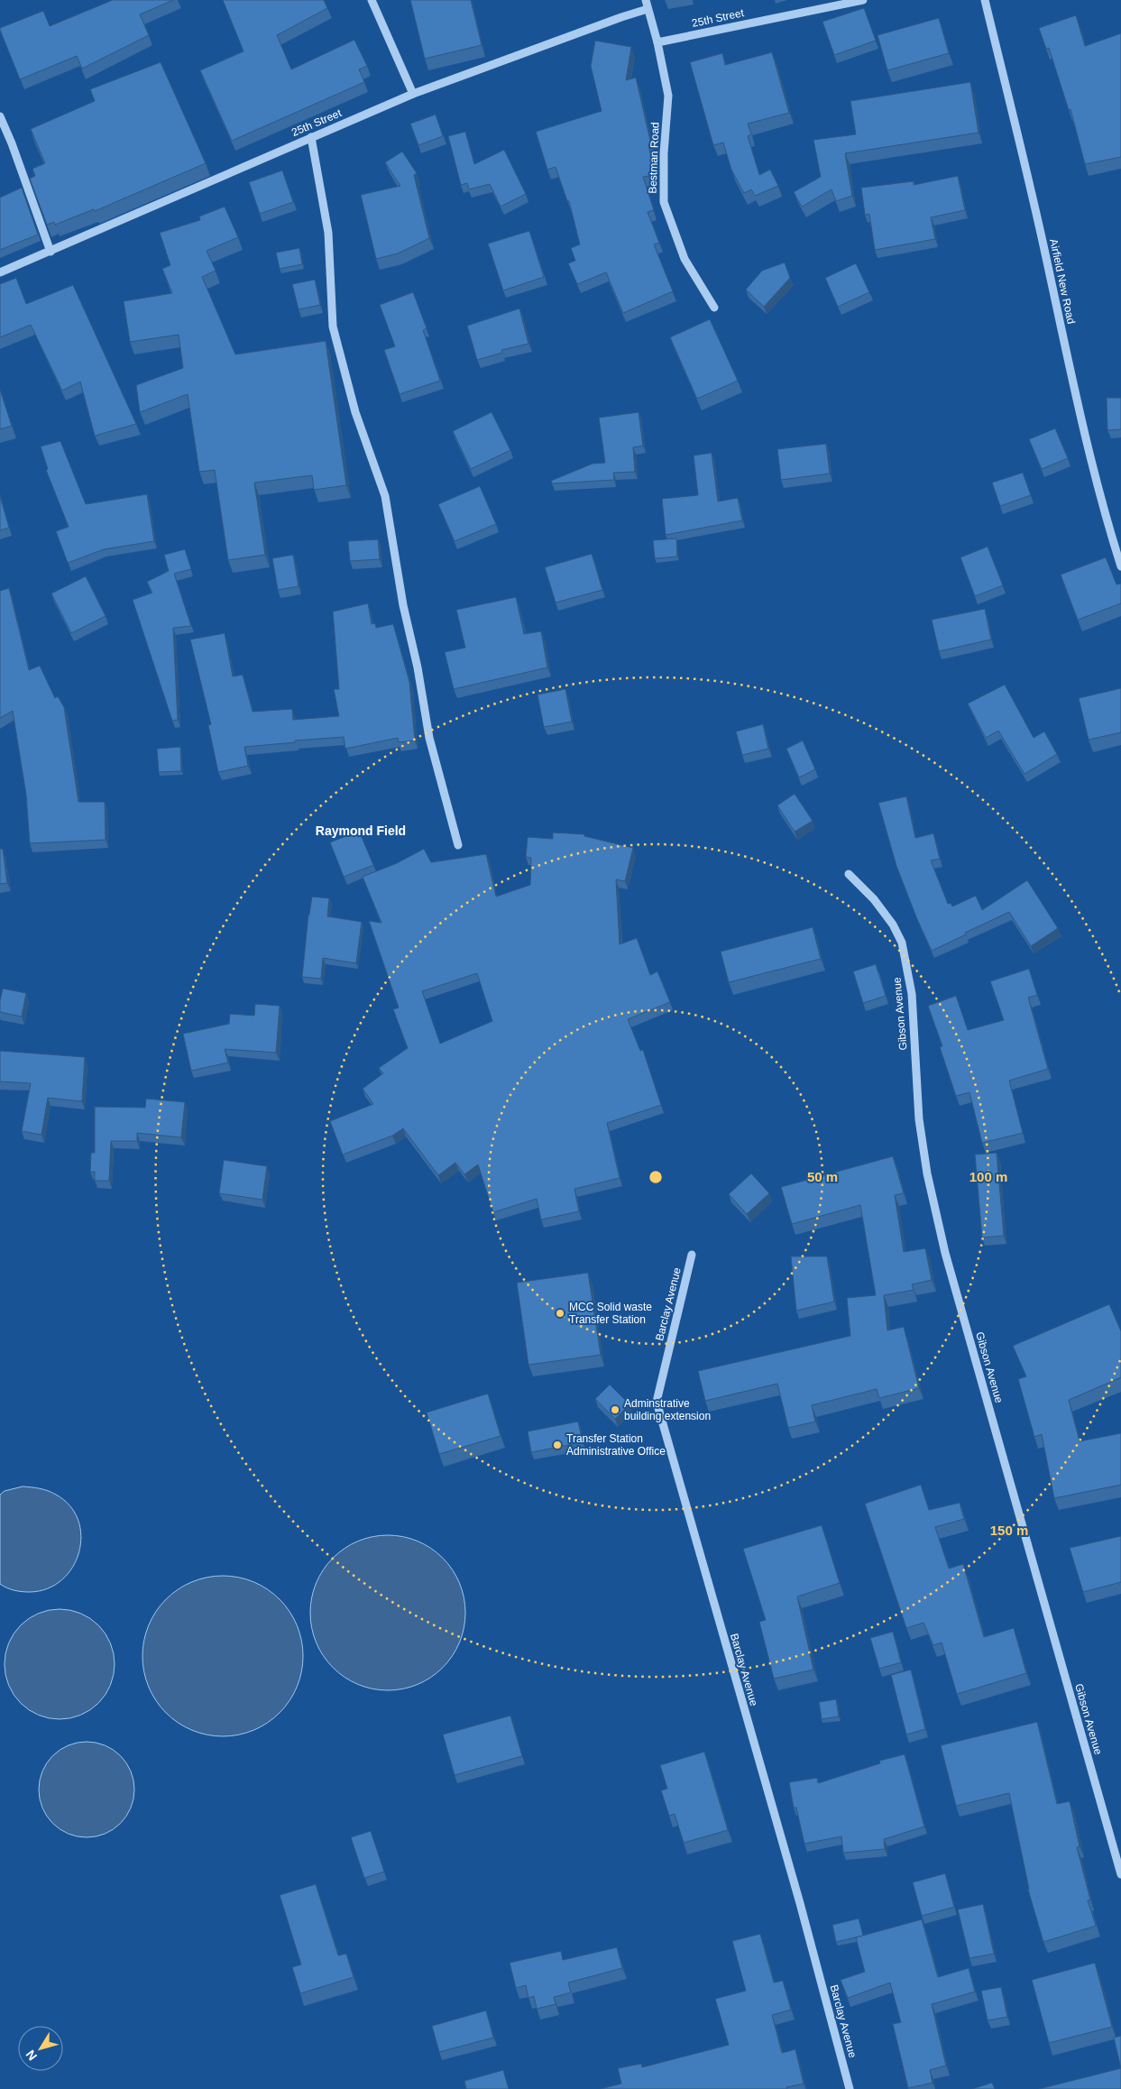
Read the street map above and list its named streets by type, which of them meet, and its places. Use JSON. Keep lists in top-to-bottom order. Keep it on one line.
{"streets":{"street":["25th Street","Bestman Road","Airfield New Road","Gibson Avenue","Barclay Avenue"]},"crossings":[["25th Street","Bestman Road"]],"districts":["Raymond Field"],"places":["MCC Solid waste Transfer Station","Adminstrative building extension","Transfer Station Administrative Office"],"north":"bottom left","rings":["50 m","100 m","150 m"]}
